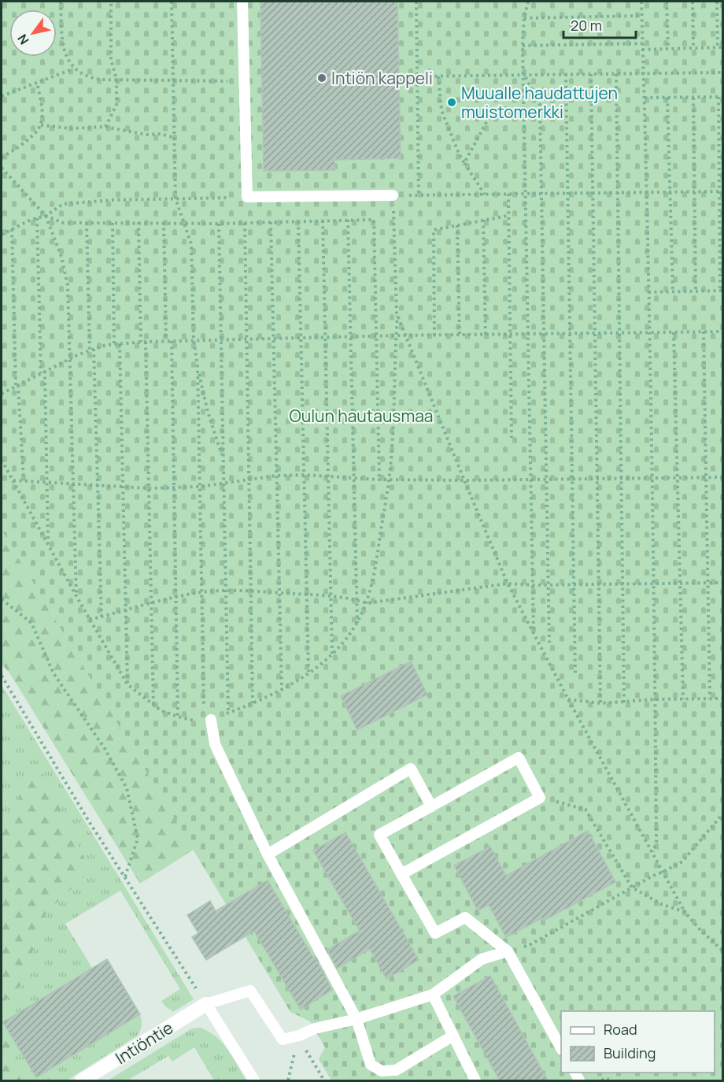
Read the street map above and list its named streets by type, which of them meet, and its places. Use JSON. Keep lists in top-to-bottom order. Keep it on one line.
{"streets":{"street":["Intiöntie"]},"parks":["Oulun hautausmaa"],"places":["Intiön kappeli","Muualle haudattujen muistomerkki"],"legend":["Road","Building"],"scale_bar":"20 m","north":"bottom left"}
